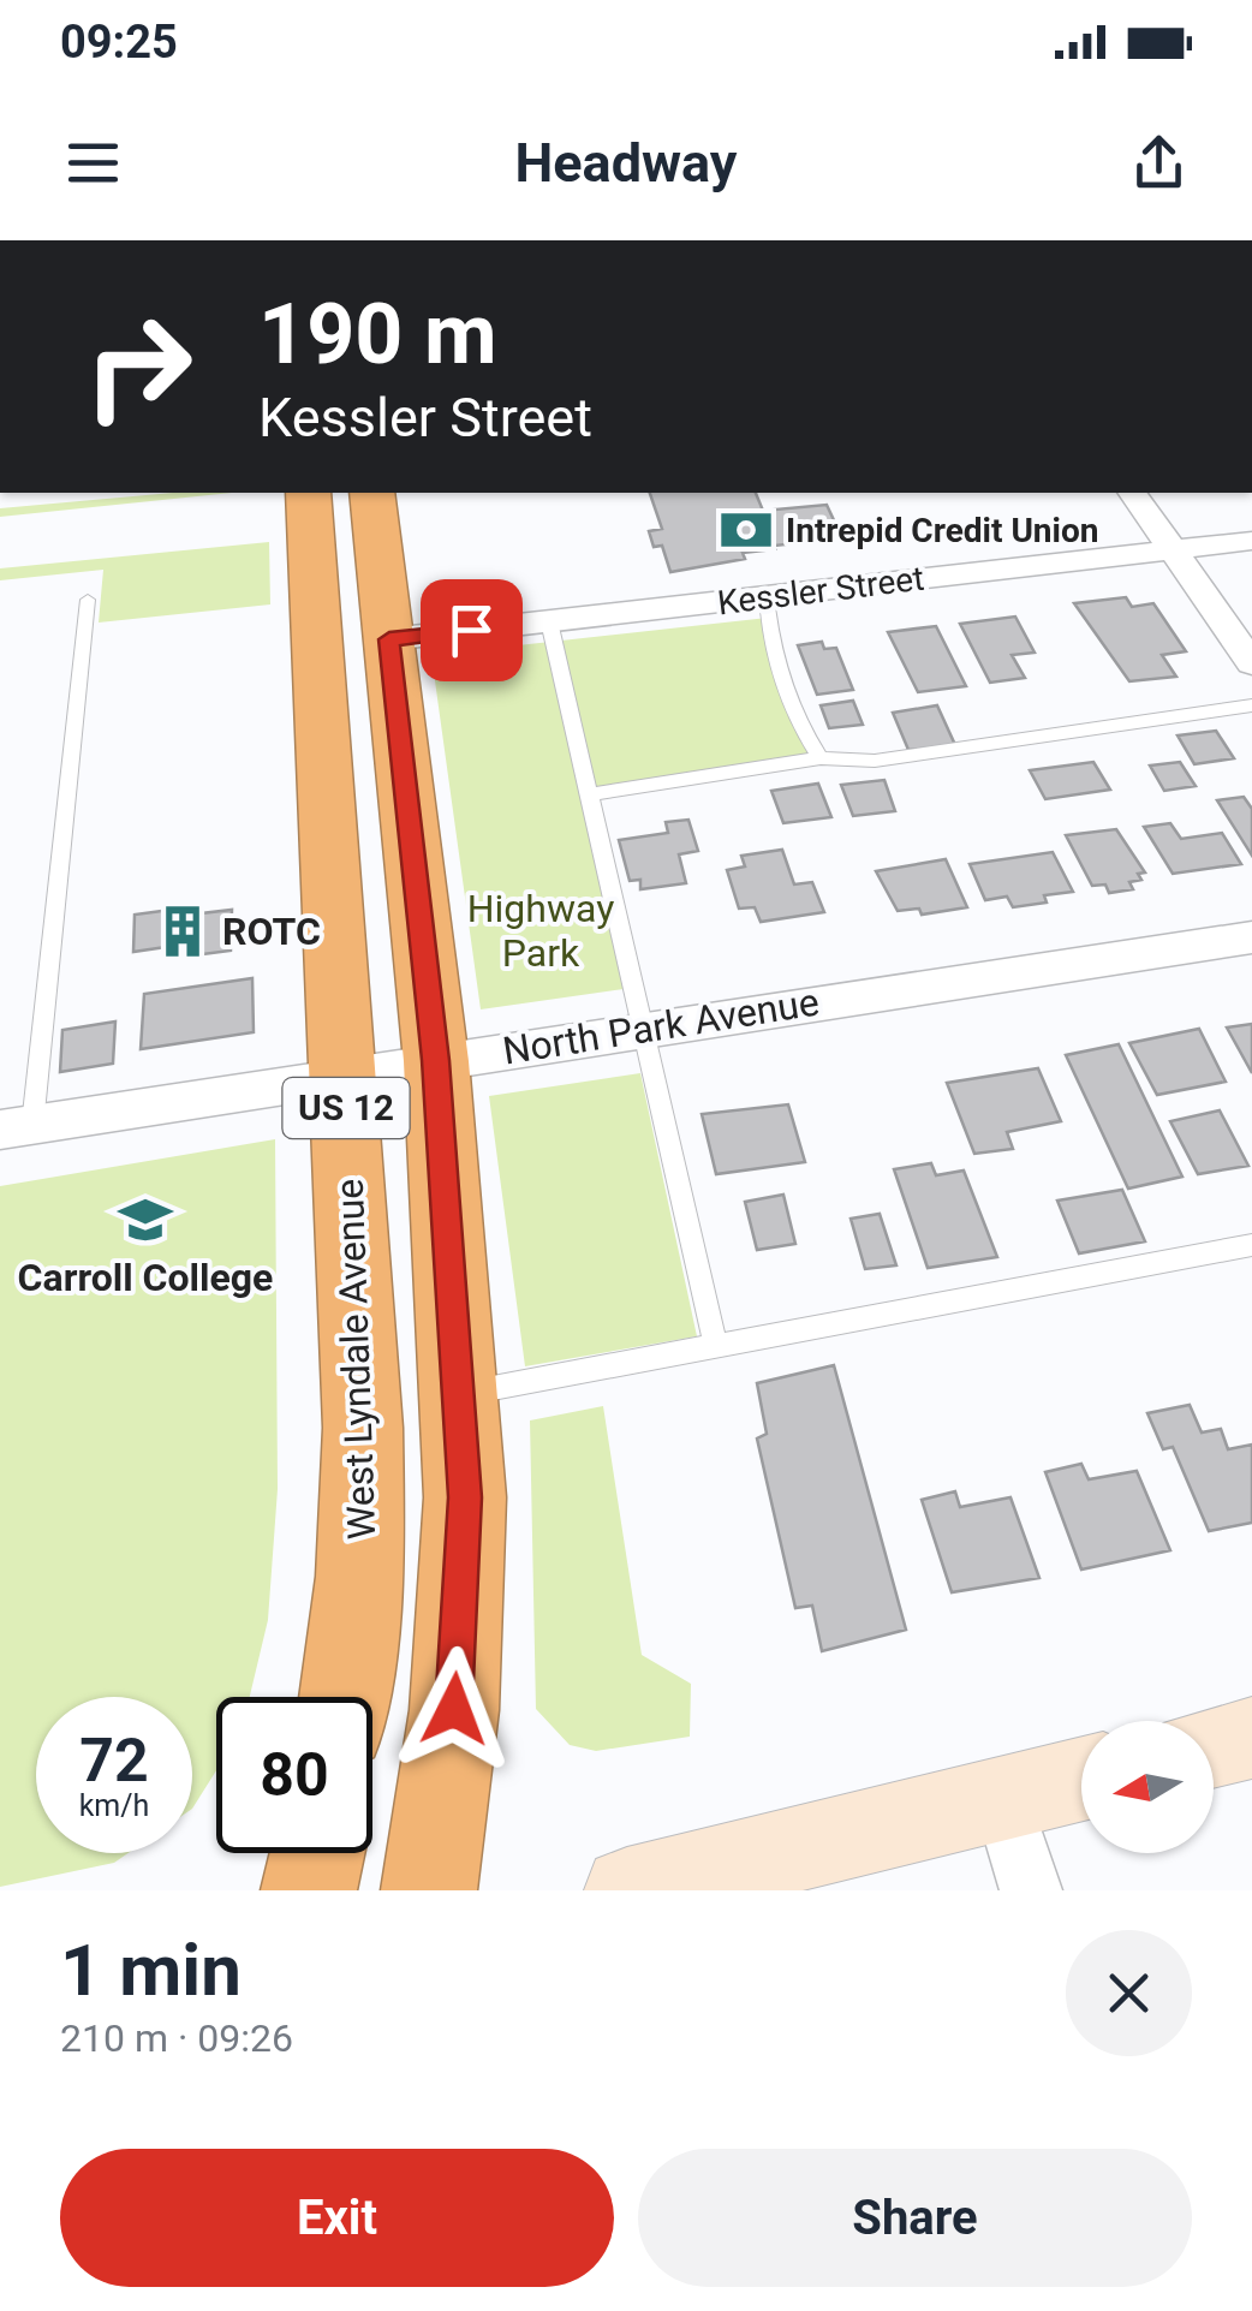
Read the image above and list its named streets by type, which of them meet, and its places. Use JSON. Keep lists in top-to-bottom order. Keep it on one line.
{"streets":{"highway":["US 12","West Lyndale Avenue"],"street":["Kessler Street","North Park Avenue"]},"crossings":[["Kessler Street","US 12"],["North Park Avenue","US 12"],["North Park Avenue","West Lyndale Avenue"]],"parks":["Highway Park"],"places":{"bank":["Intrepid Credit Union"],"building":["ROTC"],"school or university":["Carroll College"]},"north":"left","page":{"status":"09:25","header":"Headway","turn":["190 m","Kessler Street"],"speed":"72 km/h","limit":"80","heading":["1 min","210 m · 09:26"],"buttons":["Exit","Share"]}}
